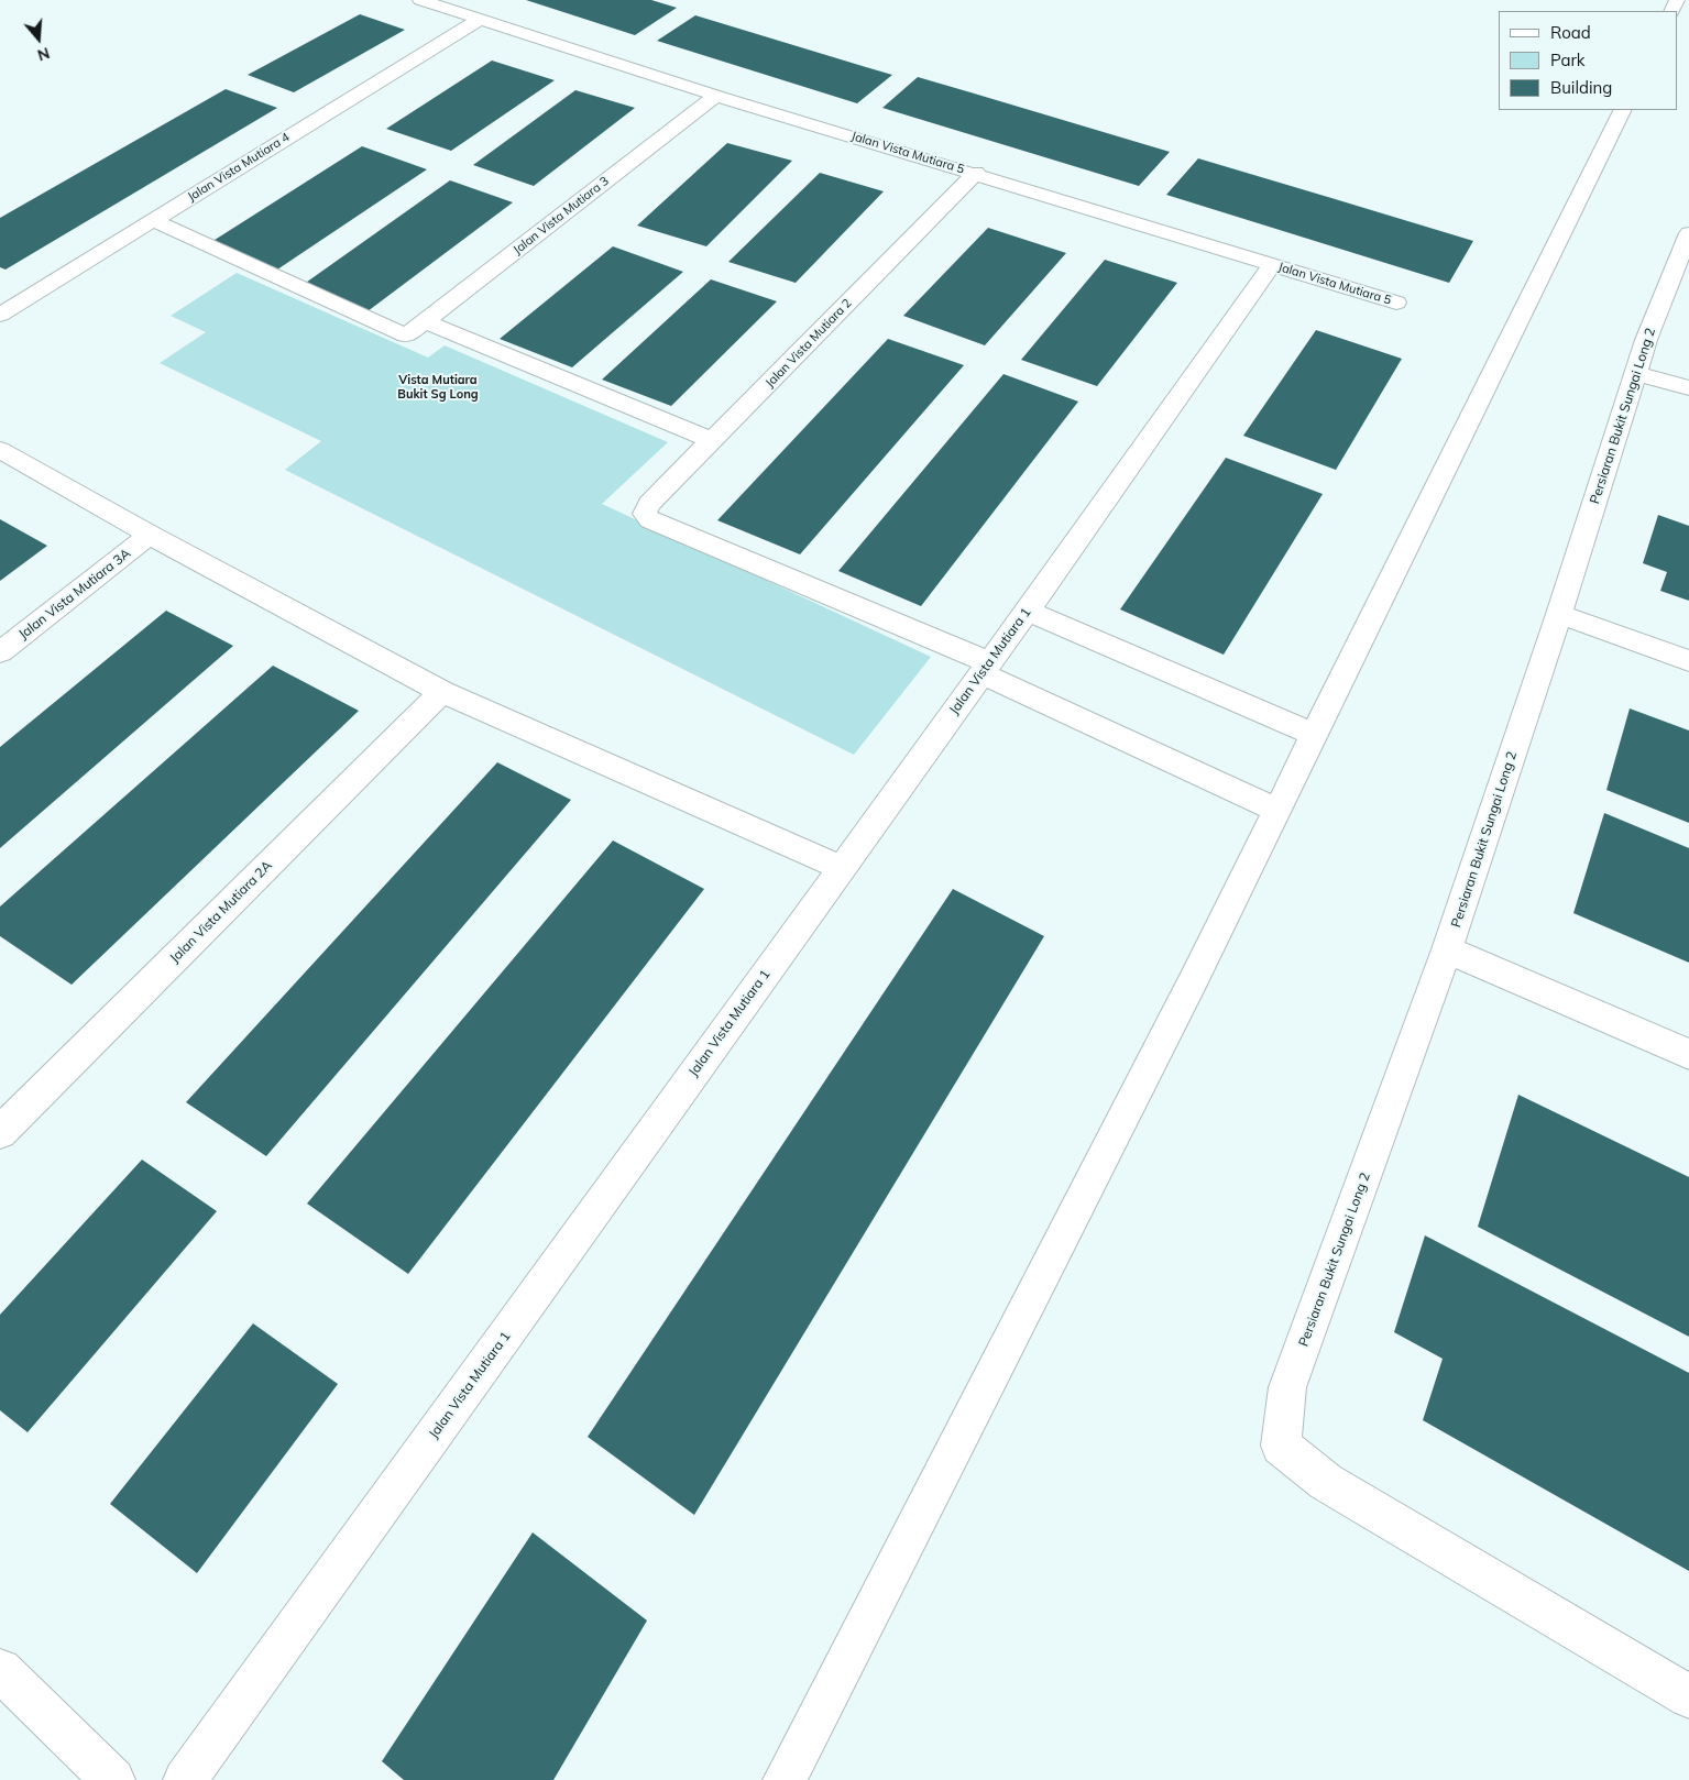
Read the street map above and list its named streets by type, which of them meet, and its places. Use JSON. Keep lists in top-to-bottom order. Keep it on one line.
{"streets":{"street":["Jalan Vista Mutiara 5","Jalan Vista Mutiara 4","Jalan Vista Mutiara 3","Jalan Vista Mutiara 2","Persiaran Bukit Sungai Long 2","Jalan Vista Mutiara 3A","Jalan Vista Mutiara 1","Jalan Vista Mutiara 2A"]},"crossings":[["Jalan Vista Mutiara 5","Jalan Vista Mutiara 4"],["Jalan Vista Mutiara 5","Jalan Vista Mutiara 3"],["Jalan Vista Mutiara 5","Jalan Vista Mutiara 2"],["Jalan Vista Mutiara 5","Jalan Vista Mutiara 1"],["Jalan Vista Mutiara 4","Jalan Vista Mutiara 3"],["Jalan Vista Mutiara 2","Jalan Vista Mutiara 1"]],"districts":["Vista Mutiara Bukit Sg Long"],"legend":["Road","Park","Building"],"north":"bottom"}
